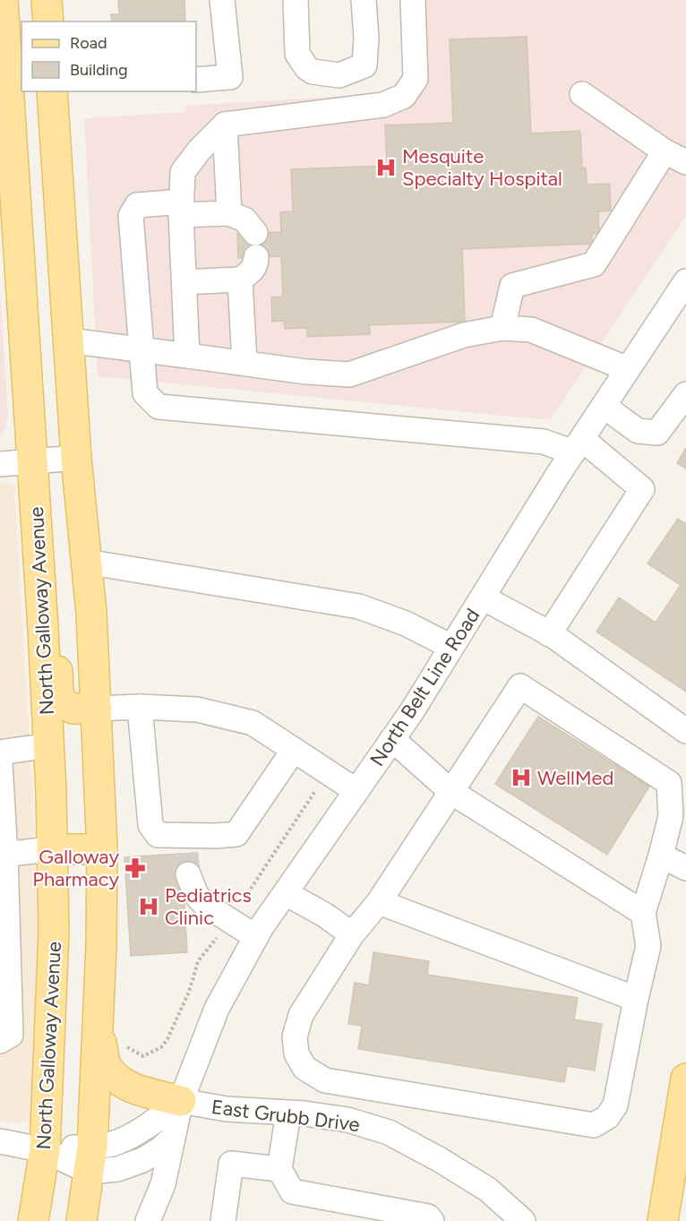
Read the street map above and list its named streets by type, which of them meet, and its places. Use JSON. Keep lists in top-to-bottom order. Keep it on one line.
{"streets":{"main road":["North Galloway Avenue"],"street":["North Belt Line Road","East Grubb Drive"]},"crossings":[["North Belt Line Road","East Grubb Drive"]],"places":{"hospital":["Mesquite Specialty Hospital","WellMed","Pediatrics Clinic"],"pharmacy":["Galloway Pharmacy"]},"legend":["Road","Building"]}
